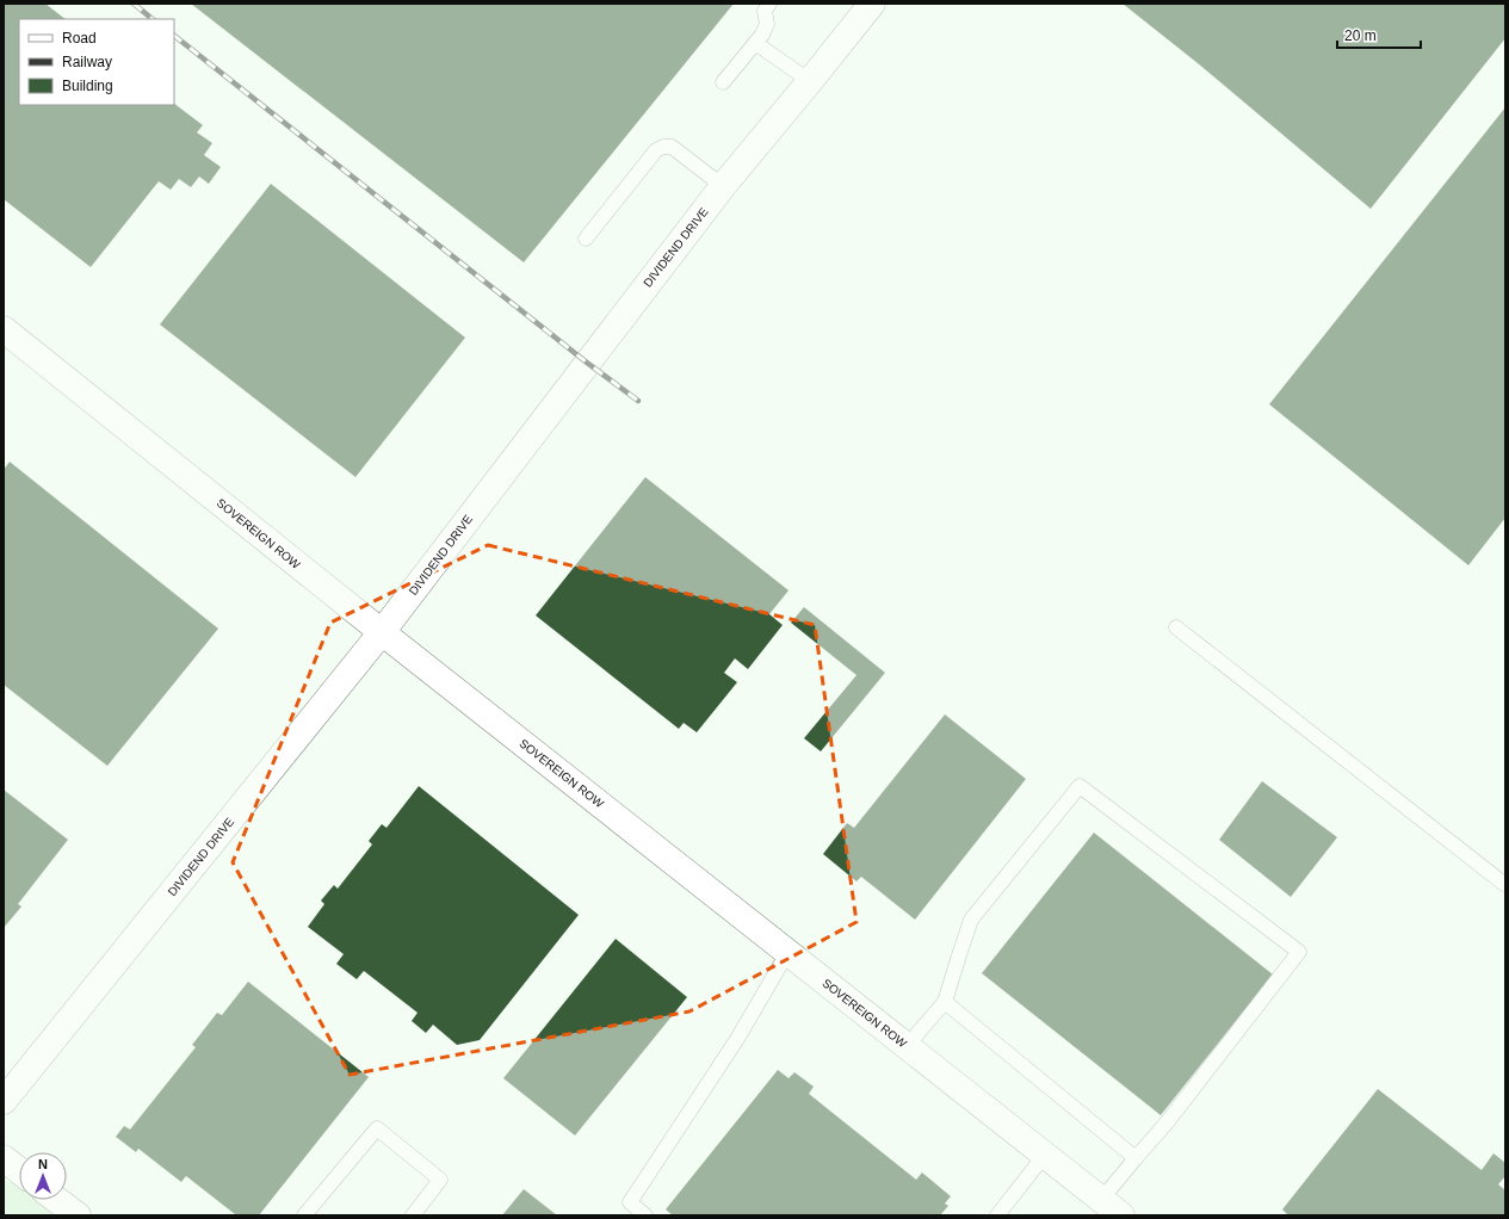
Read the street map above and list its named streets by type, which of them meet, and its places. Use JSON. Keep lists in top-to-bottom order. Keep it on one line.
{"streets":{"street":["DIVIDEND DRIVE","SOVEREIGN ROW"]},"crossings":[["DIVIDEND DRIVE","SOVEREIGN ROW"]],"legend":["Road","Railway","Building"],"scale_bar":"20 m","north":"top"}
